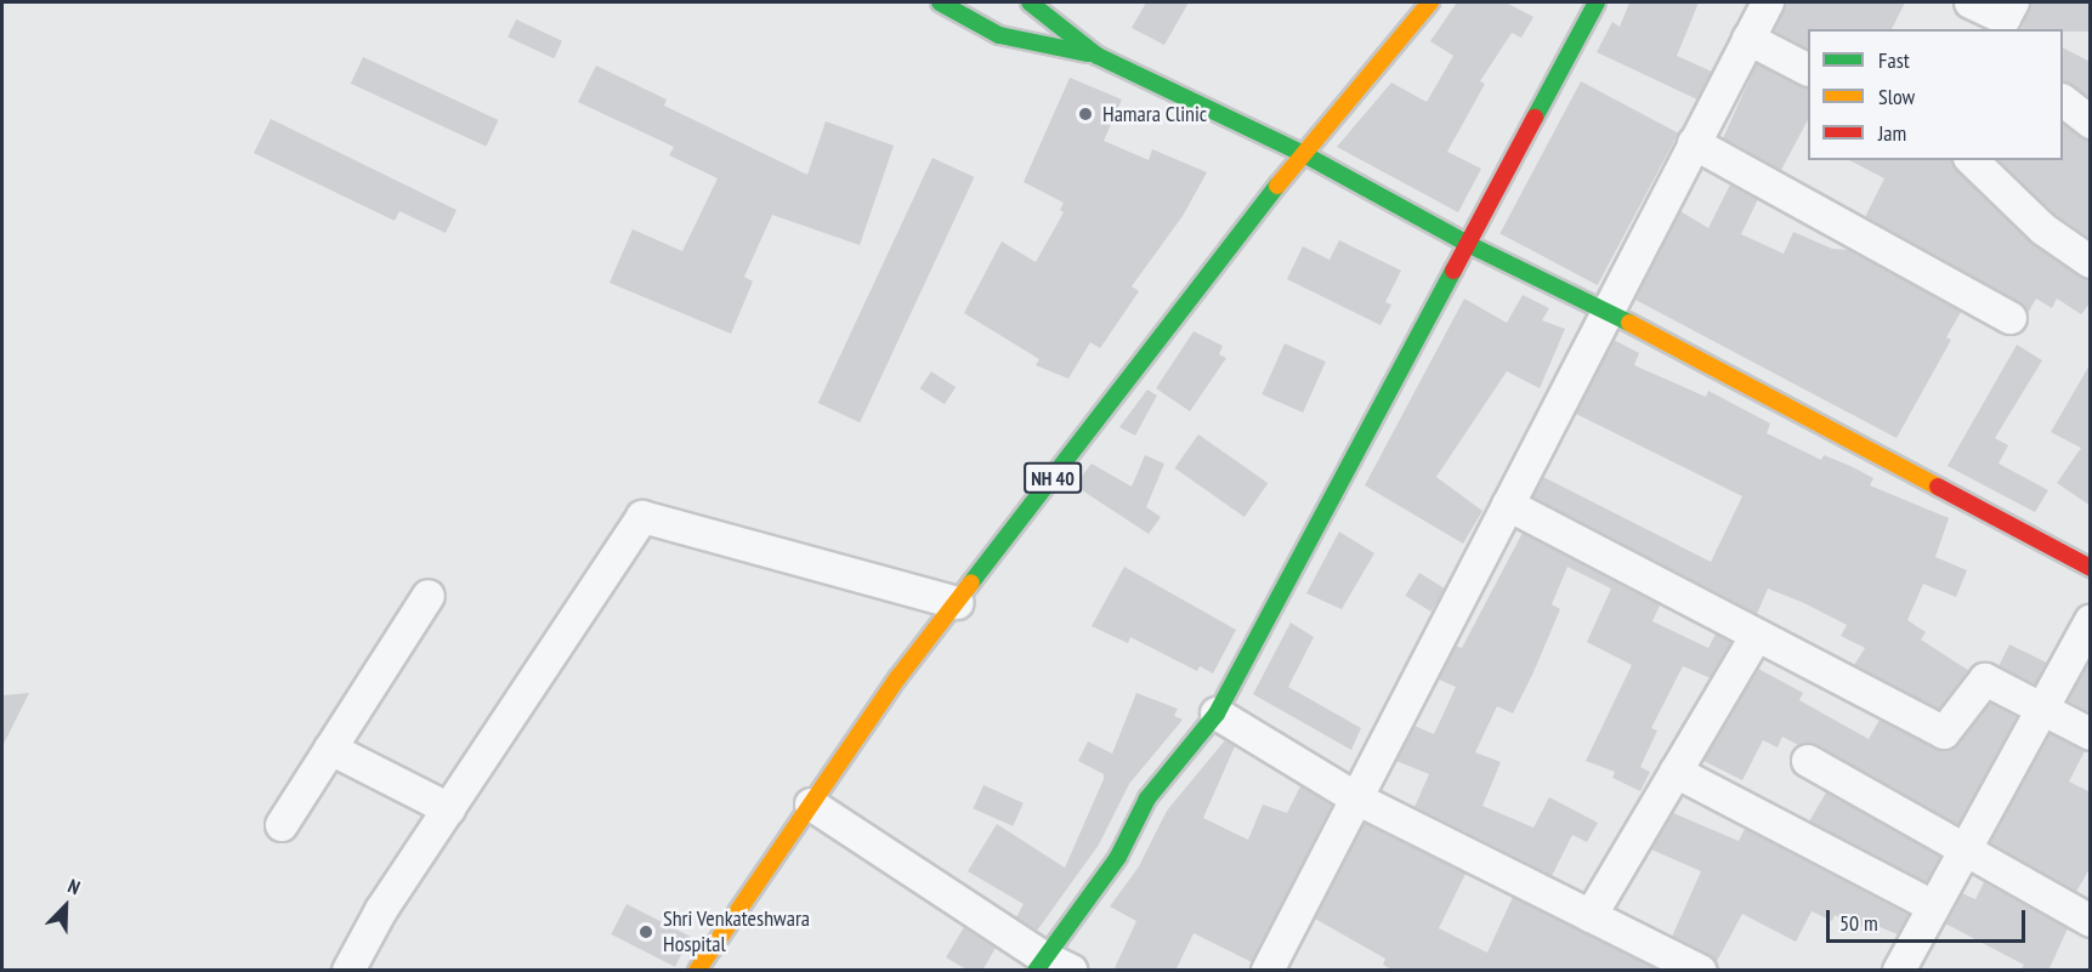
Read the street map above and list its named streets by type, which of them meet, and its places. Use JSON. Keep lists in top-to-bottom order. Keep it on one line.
{"streets":{"main road":["NH 40"]},"places":["Hamara Clinic","Shri Venkateshwara Hospital"],"legend":["Fast","Slow","Jam"],"scale_bar":"50 m","north":"top right"}
